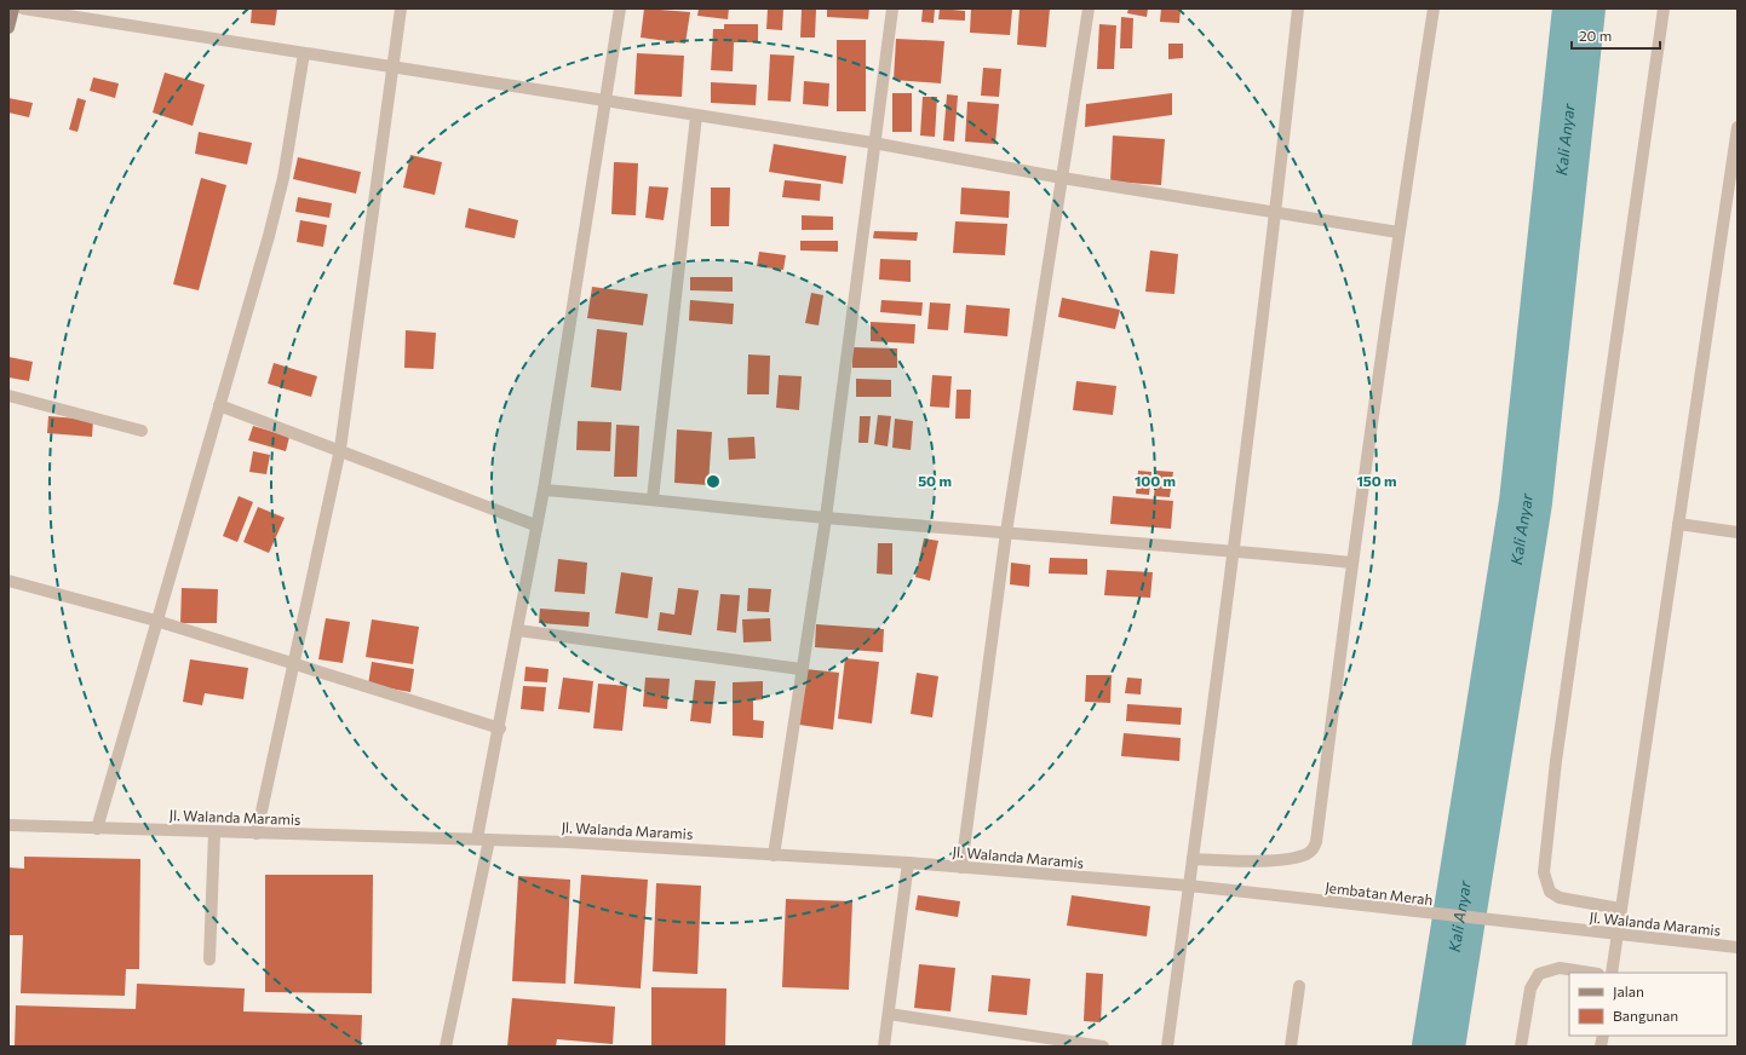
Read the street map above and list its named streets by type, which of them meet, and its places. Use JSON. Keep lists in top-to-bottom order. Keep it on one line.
{"streets":{"street":["Jl. Walanda Maramis","Jembatan Merah"]},"crossings":[["Jl. Walanda Maramis","Jembatan Merah"]],"water":["Kali Anyar"],"legend":["Jalan","Bangunan"],"scale_bar":"20 m","rings":["50 m","100 m","150 m"]}
